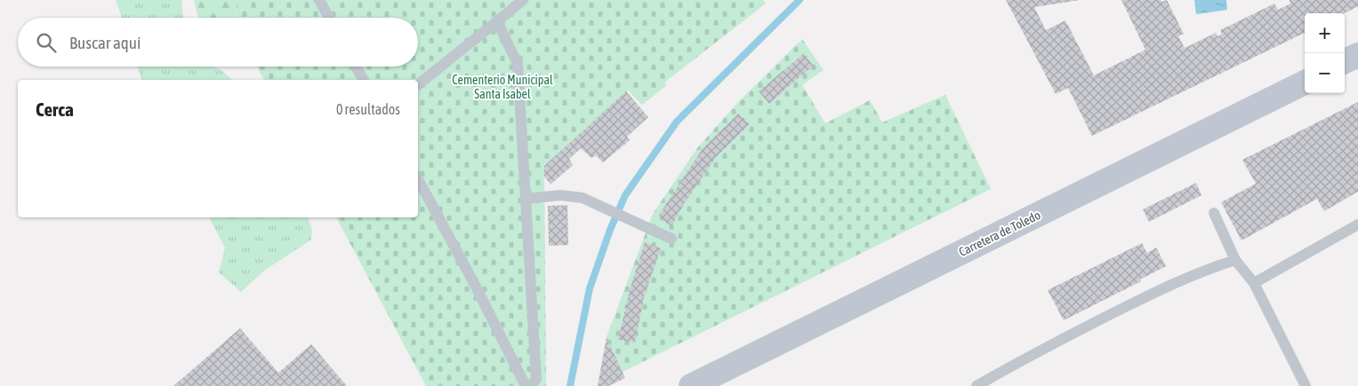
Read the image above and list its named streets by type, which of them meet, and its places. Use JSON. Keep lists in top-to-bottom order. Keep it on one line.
{"streets":{"street":["Carretera de Toledo"]},"parks":["Cementerio Municipal Santa Isabel"],"page":{"map_buttons":["+","−"],"search":"Buscar aquí","heading":["Cerca","0 resultados"]}}
